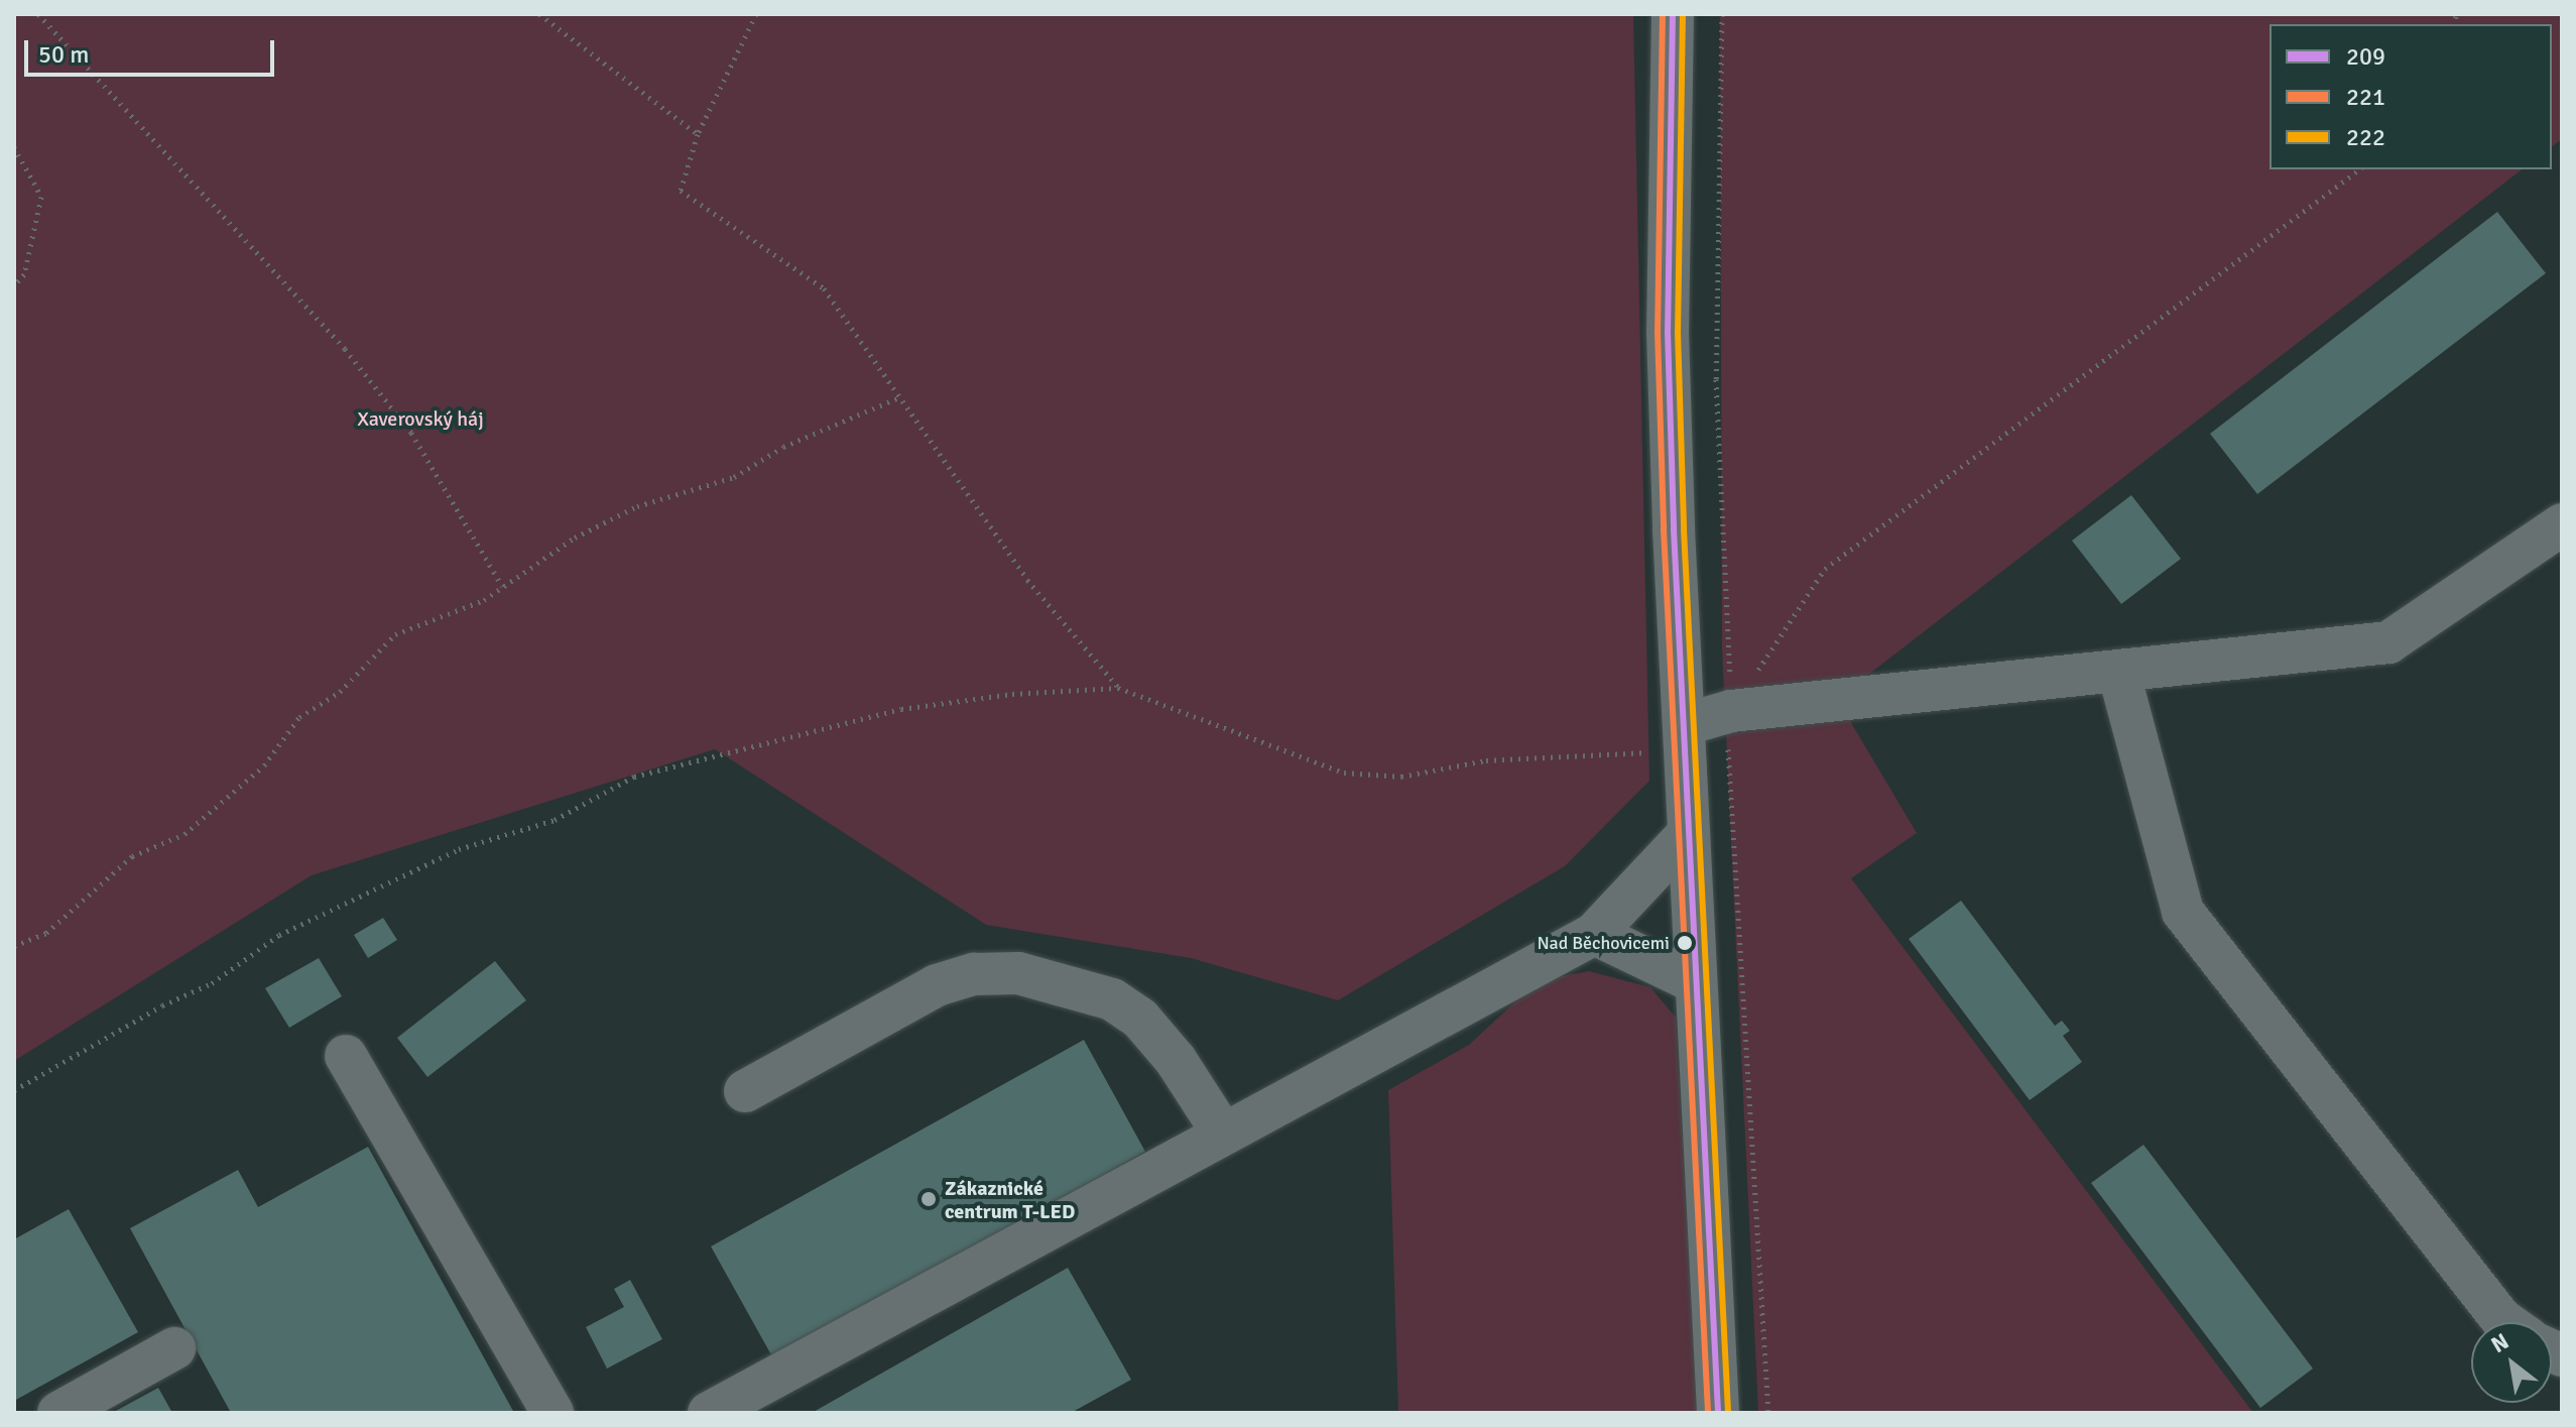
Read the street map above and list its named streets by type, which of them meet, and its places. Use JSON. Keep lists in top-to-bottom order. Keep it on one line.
{"parks":["Xaverovský háj"],"places":["Nad Běchovicemi","Zákaznické centrum T-LED"],"lines":["transit line 209","transit line 221","transit line 222"],"legend":["209","221","222"],"scale_bar":"50 m","north":"top left"}
